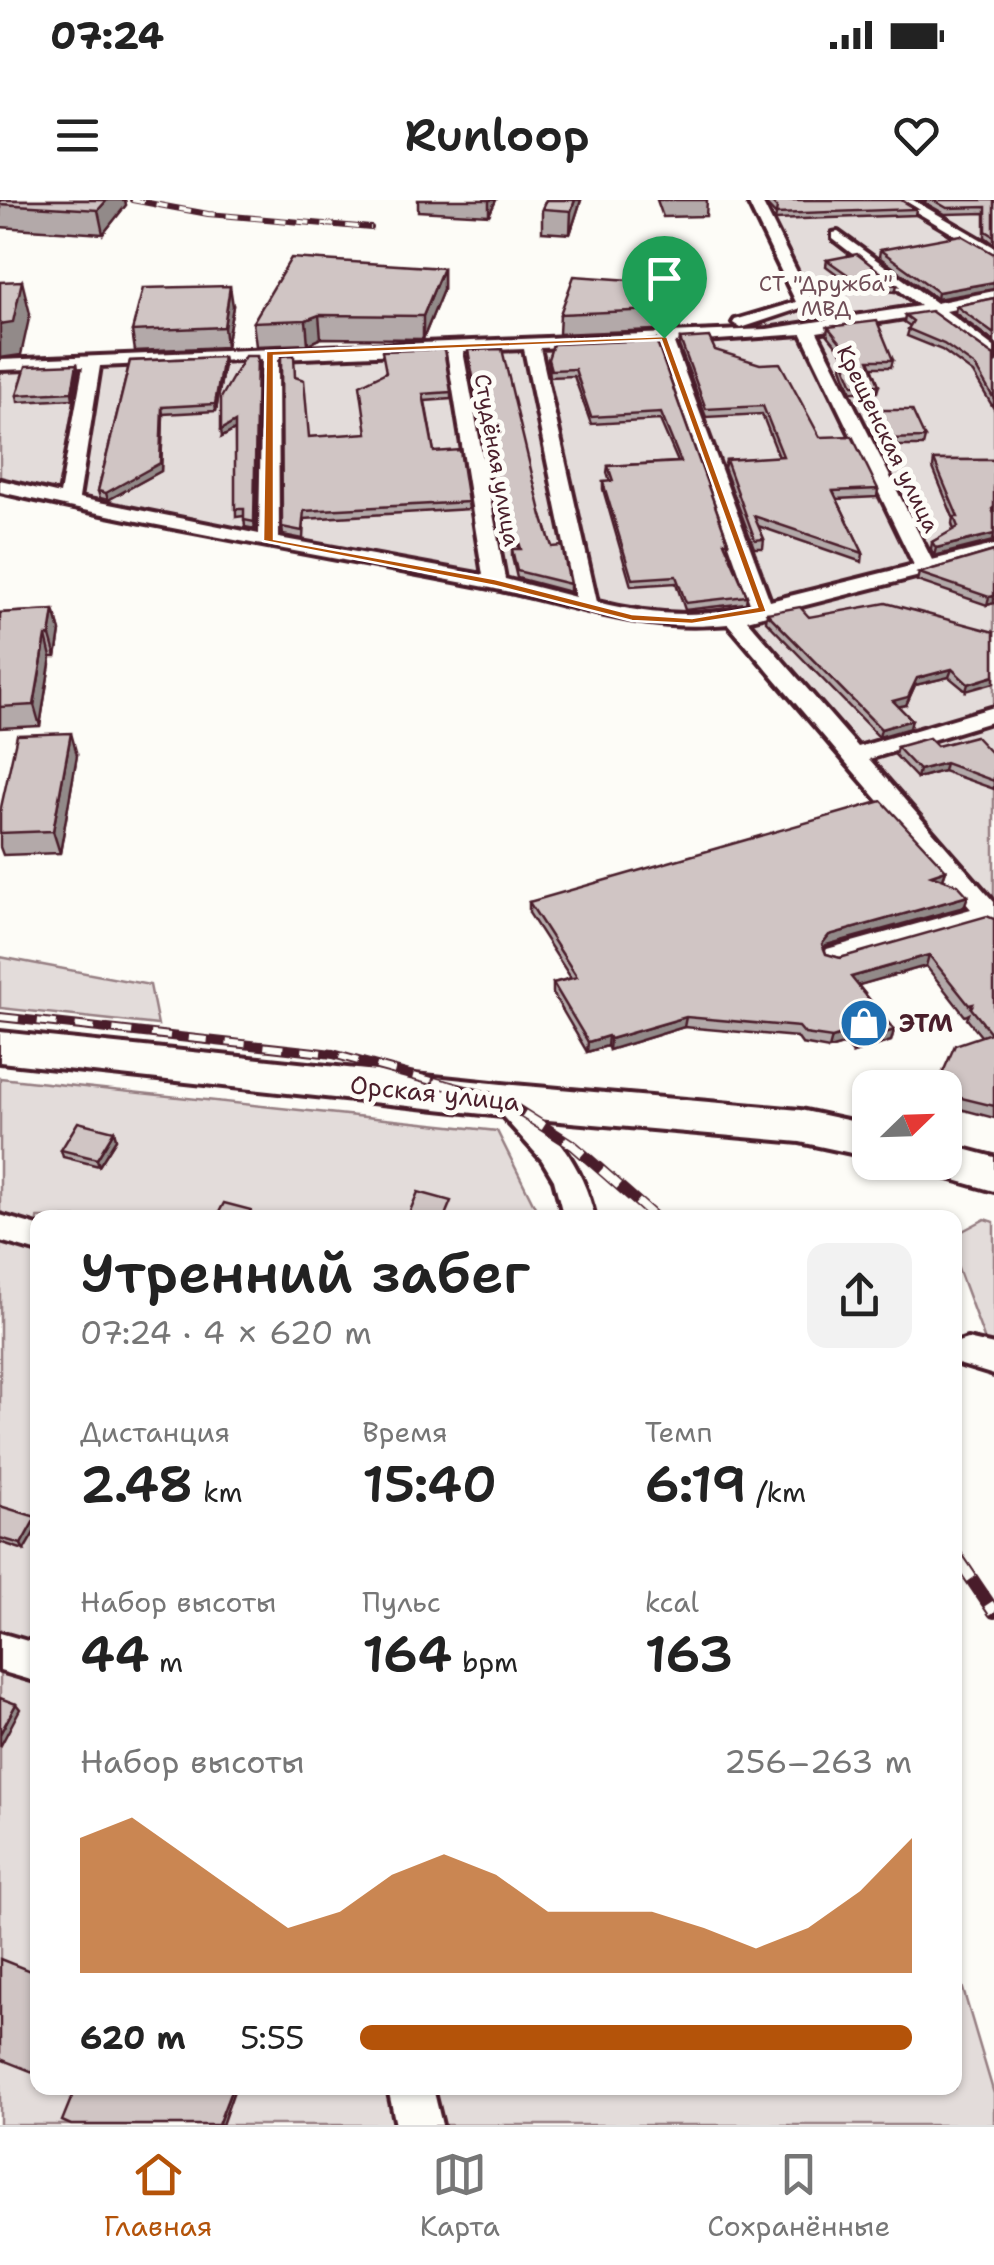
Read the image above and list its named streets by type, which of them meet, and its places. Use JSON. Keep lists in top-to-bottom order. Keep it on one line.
{"streets":{"main road":["Орская улица"],"street":["Крещенская улица","Студёная улица"]},"parks":["СТ \"Дружба\" МВД"],"places":{"shop":["ЭТМ"]},"north":"top right","page":{"status":"07:24","header":"Runloop","heading":["Утренний забег","07:24 · 4 × 620 m"],"stats":[["Дистанция","2.48 km"],["Время","15:40"],["Темп","6:19 /km"],["Набор высоты","44 m"],["Пульс","164 bpm"],["kcal","163"]],"chart":["Набор высоты","256–263 m"],"list":[{"name":"620 m","note":"5:55"}],"tabs":["Главная","Карта","Сохранённые"]}}
